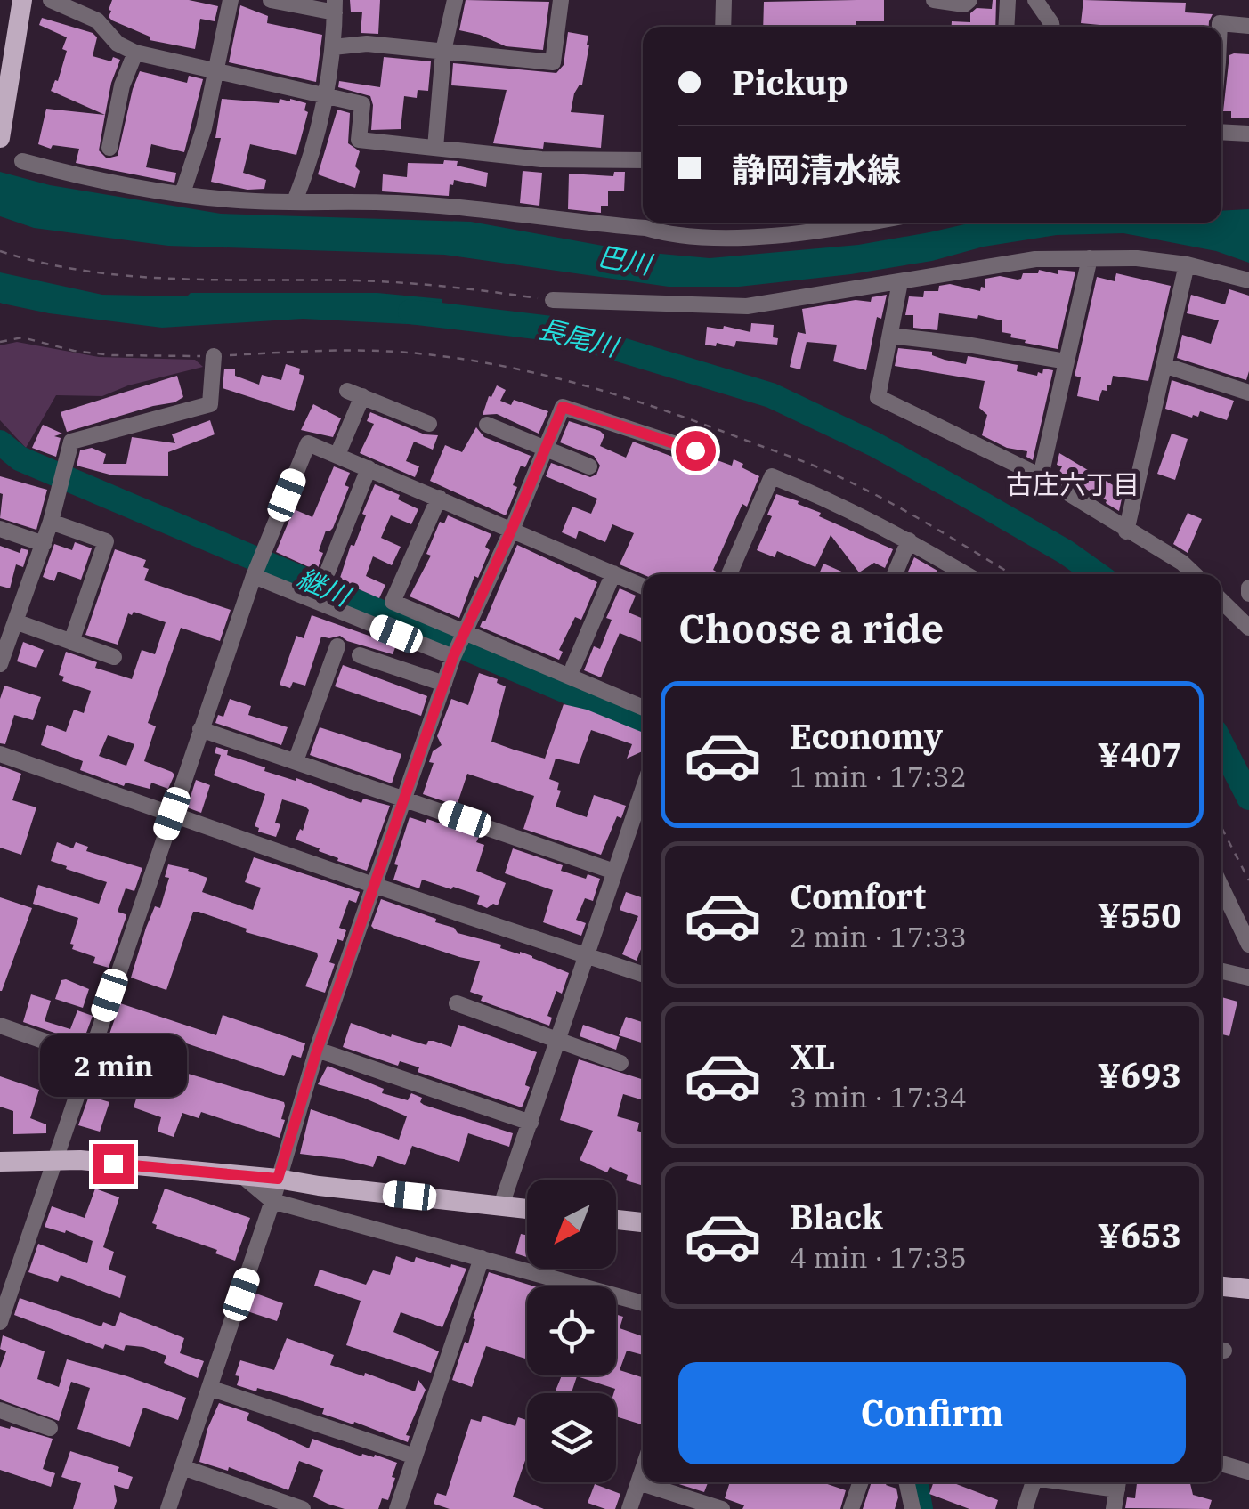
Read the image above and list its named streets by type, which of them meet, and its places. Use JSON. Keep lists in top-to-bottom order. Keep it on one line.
{"districts":["古庄六丁目"],"water":["巴川","長尾川","継川"],"north":"bottom left","page":{"banner":["Pickup","静岡清水線"],"heading":"Choose a ride","list":[{"name":"Economy","note":"1 min · 17:32","value":"¥407"},{"name":"Comfort","note":"2 min · 17:33","value":"¥550"},{"name":"XL","note":"3 min · 17:34","value":"¥693"},{"name":"Black","note":"4 min · 17:35","value":"¥653"}],"bubble":"2 min","buttons":"Confirm"}}
